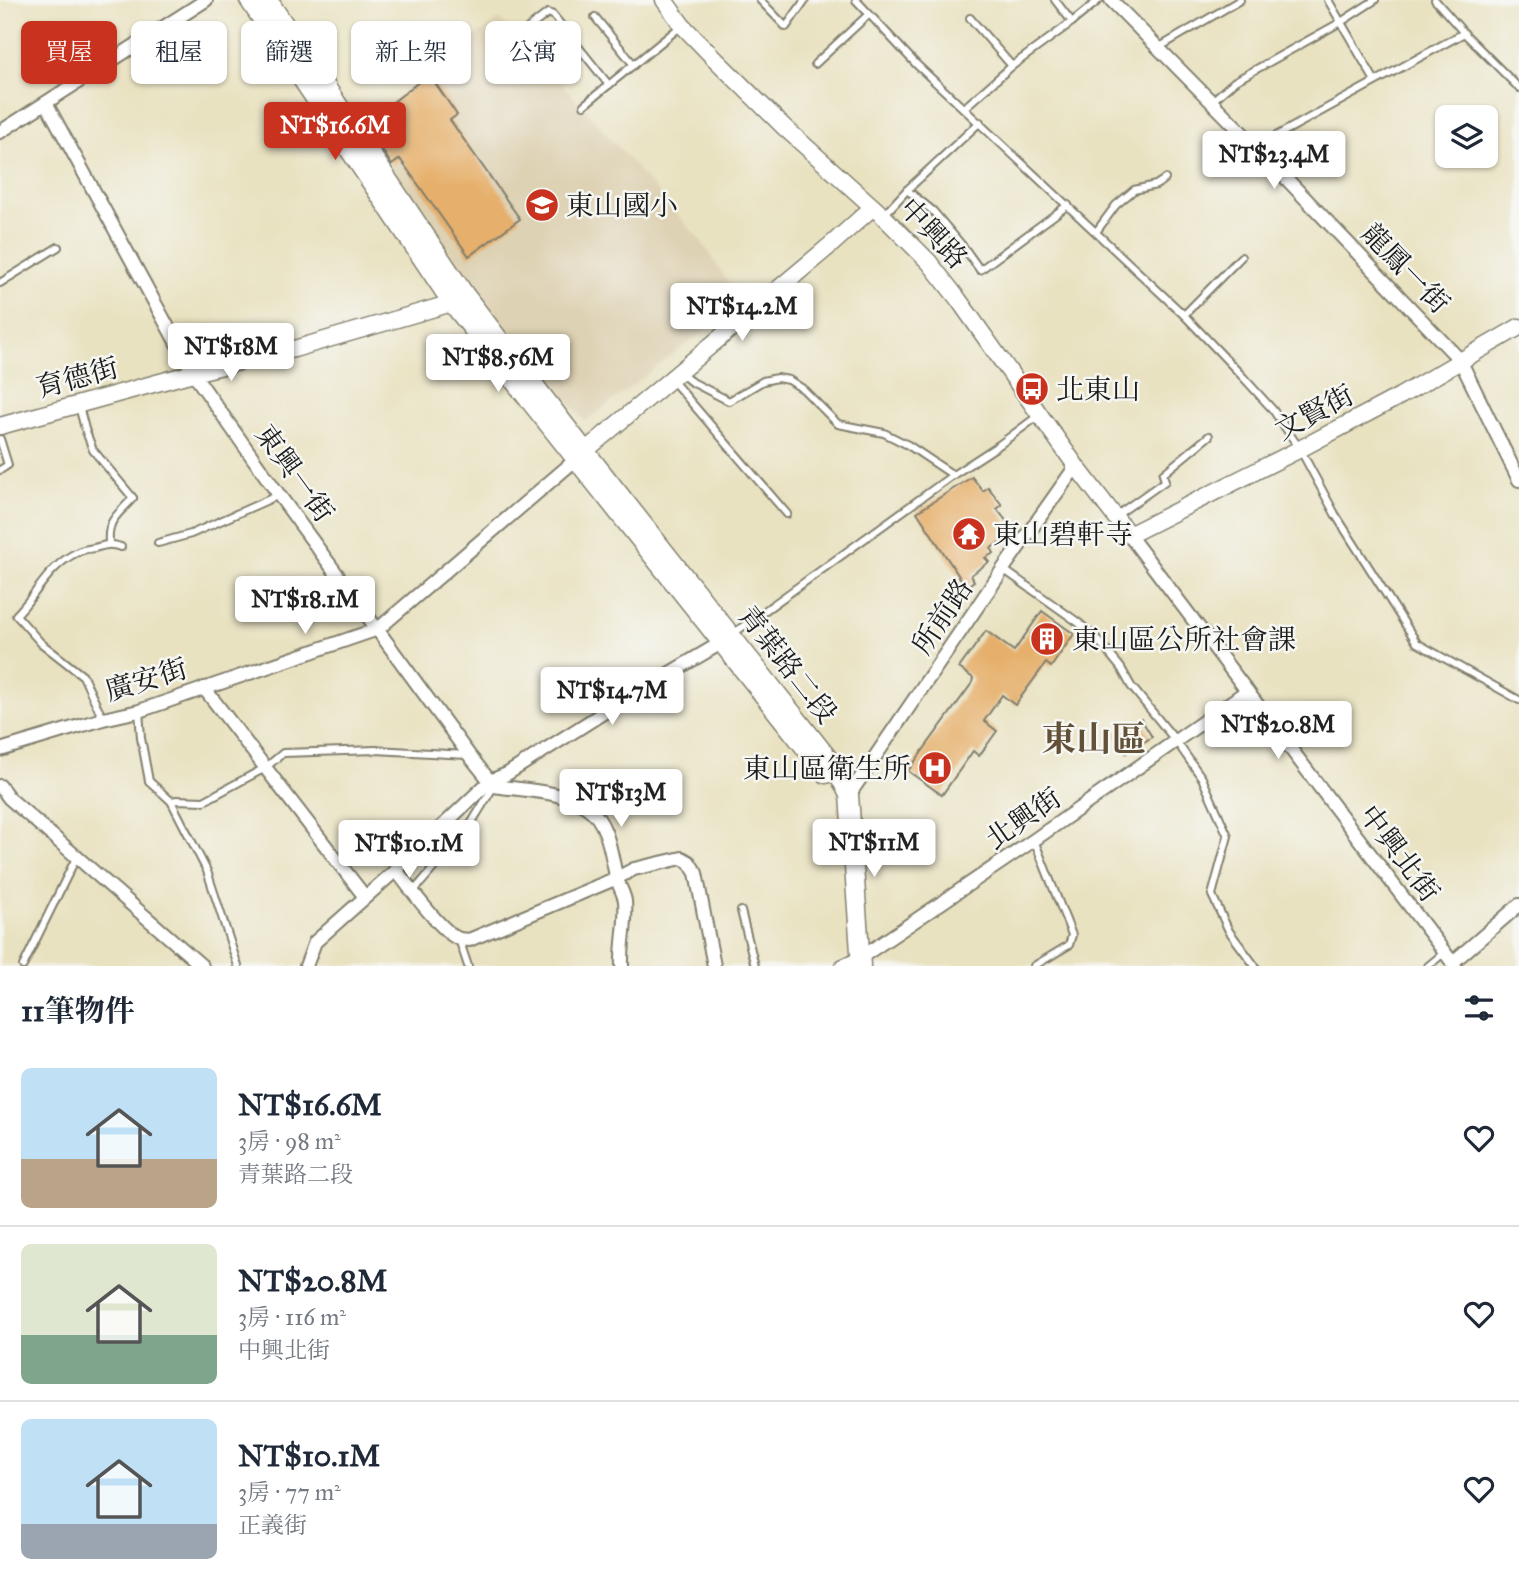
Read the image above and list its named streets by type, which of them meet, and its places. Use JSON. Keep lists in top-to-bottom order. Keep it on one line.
{"streets":{"main road":["青葉路二段"],"street":["中興路","龍鳳一街","育德街","文賢街","東興一街","所前路","廣安街","北興街","中興北街"]},"crossings":[["中興路","文賢街"],["中興路","所前路"],["中興路","廣安街"],["中興路","中興北街"],["龍鳳一街","文賢街"],["育德街","東興一街"],["育德街","青葉路二段"],["文賢街","中興北街"],["東興一街","廣安街"],["所前路","青葉路二段"],["青葉路二段","廣安街"],["北興街","中興北街"]],"districts":["東山區"],"places":{"school or university":["東山國小"],"bus stop":["北東山"],"temple":["東山碧軒寺"],"building":["東山區公所社會課"],"hospital":["東山區衛生所"]},"page":{"chip":["買屋","租屋","篩選","新上架","公寓"],"price":["NT$16.6M","NT$23.4M","NT$14.2M","NT$18M","NT$8.56M","NT$18.1M","NT$14.7M","NT$20.8M","NT$13M","NT$11M","NT$10.1M"],"heading":"11筆物件","list":[{"name":"NT$16.6M","note":"3房 · 98 m² · 青葉路二段"},{"name":"NT$20.8M","note":"3房 · 116 m² · 中興北街"},{"name":"NT$10.1M","note":"3房 · 77 m² · 正義街"}]}}
